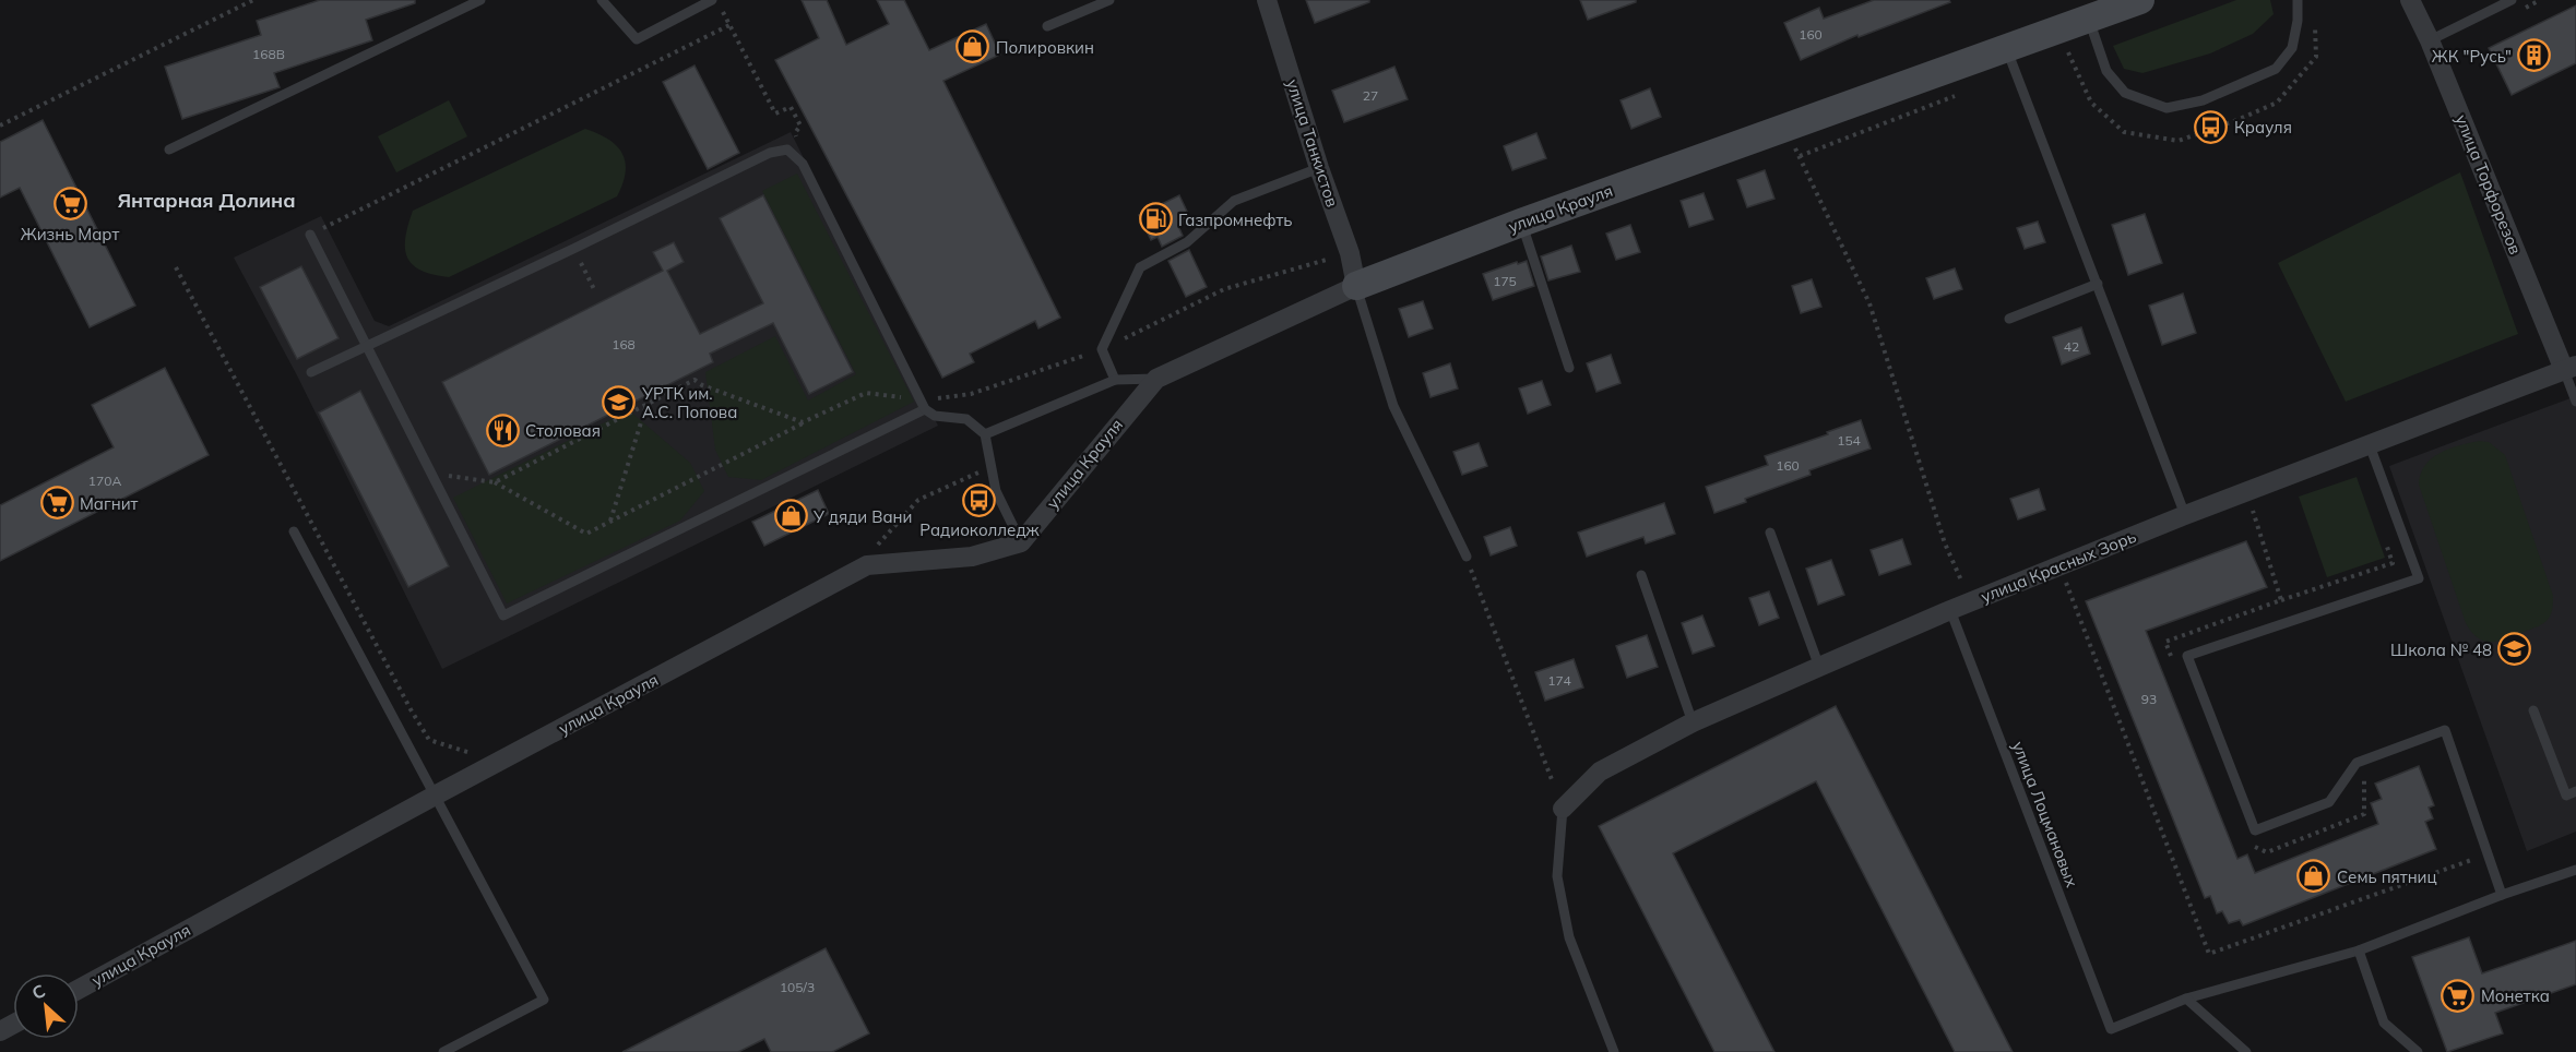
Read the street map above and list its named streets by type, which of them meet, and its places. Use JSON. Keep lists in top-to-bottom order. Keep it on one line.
{"streets":{"street":["улица Танкистов","улица Торфорезов","улица Крауля","улица Красных Зорь"],"lane":["улица Лоцмановых"]},"crossings":[["улица Танкистов","улица Крауля"],["улица Торфорезов","улица Красных Зорь"],["улица Красных Зорь","улица Лоцмановых"]],"districts":["Янтарная Долина"],"places":{"shop":["Полировкин","У дяди Вани","Семь пятниц"],"building":["ЖК \"Русь\""],"bus stop":["Крауля","Радиоколледж"],"supermarket":["Жизнь Март","Магнит","Монетка"],"fuel station":["Газпромнефть"],"school or university":["УРТК им. А.С. Попова","Школа № 48"],"restaurant":["Столовая"]},"house_numbers":["160","168В","27","175","168","42","154","160","170А","174","93","105/3"],"north":"top left"}
